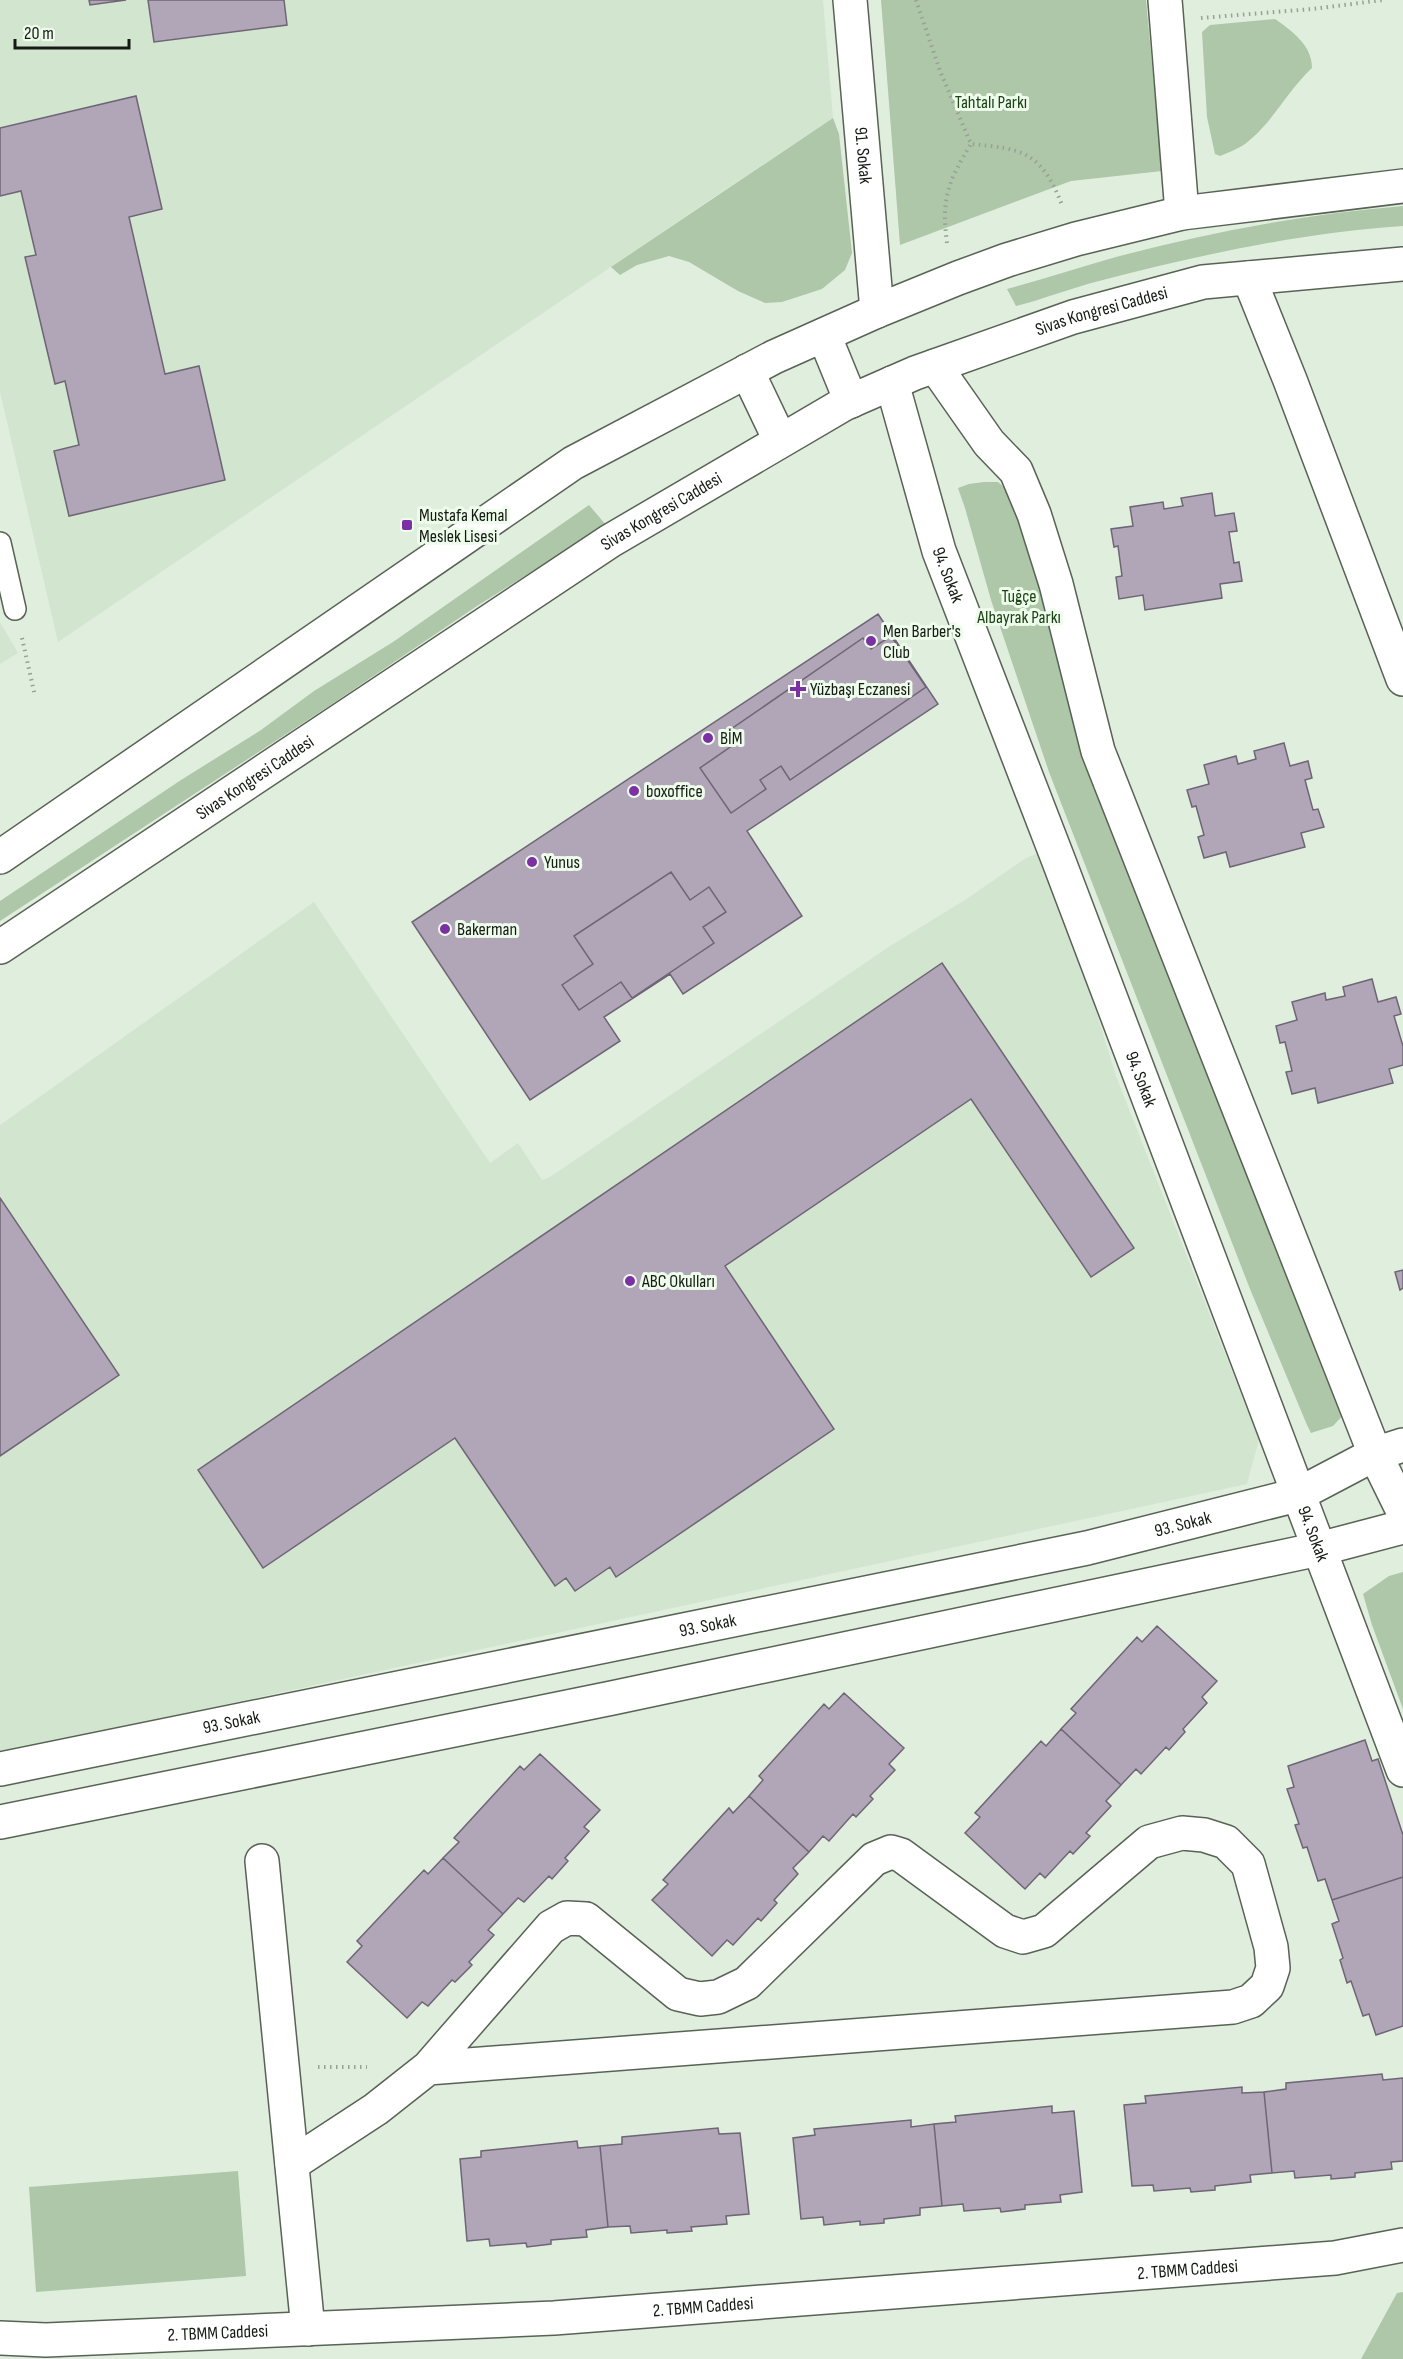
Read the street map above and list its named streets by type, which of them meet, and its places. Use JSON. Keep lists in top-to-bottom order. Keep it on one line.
{"streets":{"street":["91. Sokak","Sivas Kongresi Caddesi","94. Sokak","93. Sokak","2. TBMM Caddesi"]},"crossings":[["Sivas Kongresi Caddesi","94. Sokak"],["94. Sokak","93. Sokak"]],"parks":["Tahtalı Parkı","Tuğçe Albayrak Parkı"],"places":{"transit":["Mustafa Kemal Meslek Lisesi"],"other":["Men Barber's Club","BİM","boxoffice","Yunus","Bakerman","ABC Okulları"],"health":["Yüzbaşı Eczanesi"]},"scale_bar":"20 m"}
